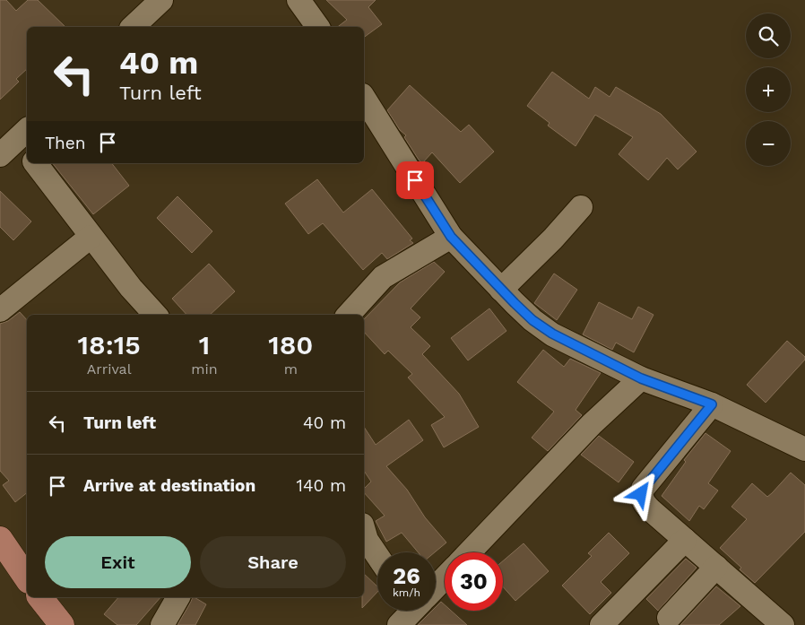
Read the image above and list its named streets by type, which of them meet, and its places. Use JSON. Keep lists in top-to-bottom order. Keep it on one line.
{"page":{"map_buttons":["+","−"],"turn":["40 m","Turn left"],"then":"Then","eta":["18:15","Arrival","1","min","180","m"],"list":[{"name":"Turn left","value":"40 m"},{"name":"Arrive at destination","value":"140 m"}],"buttons":["Exit","Share"],"speed":"26 km/h","limit":"30"}}
